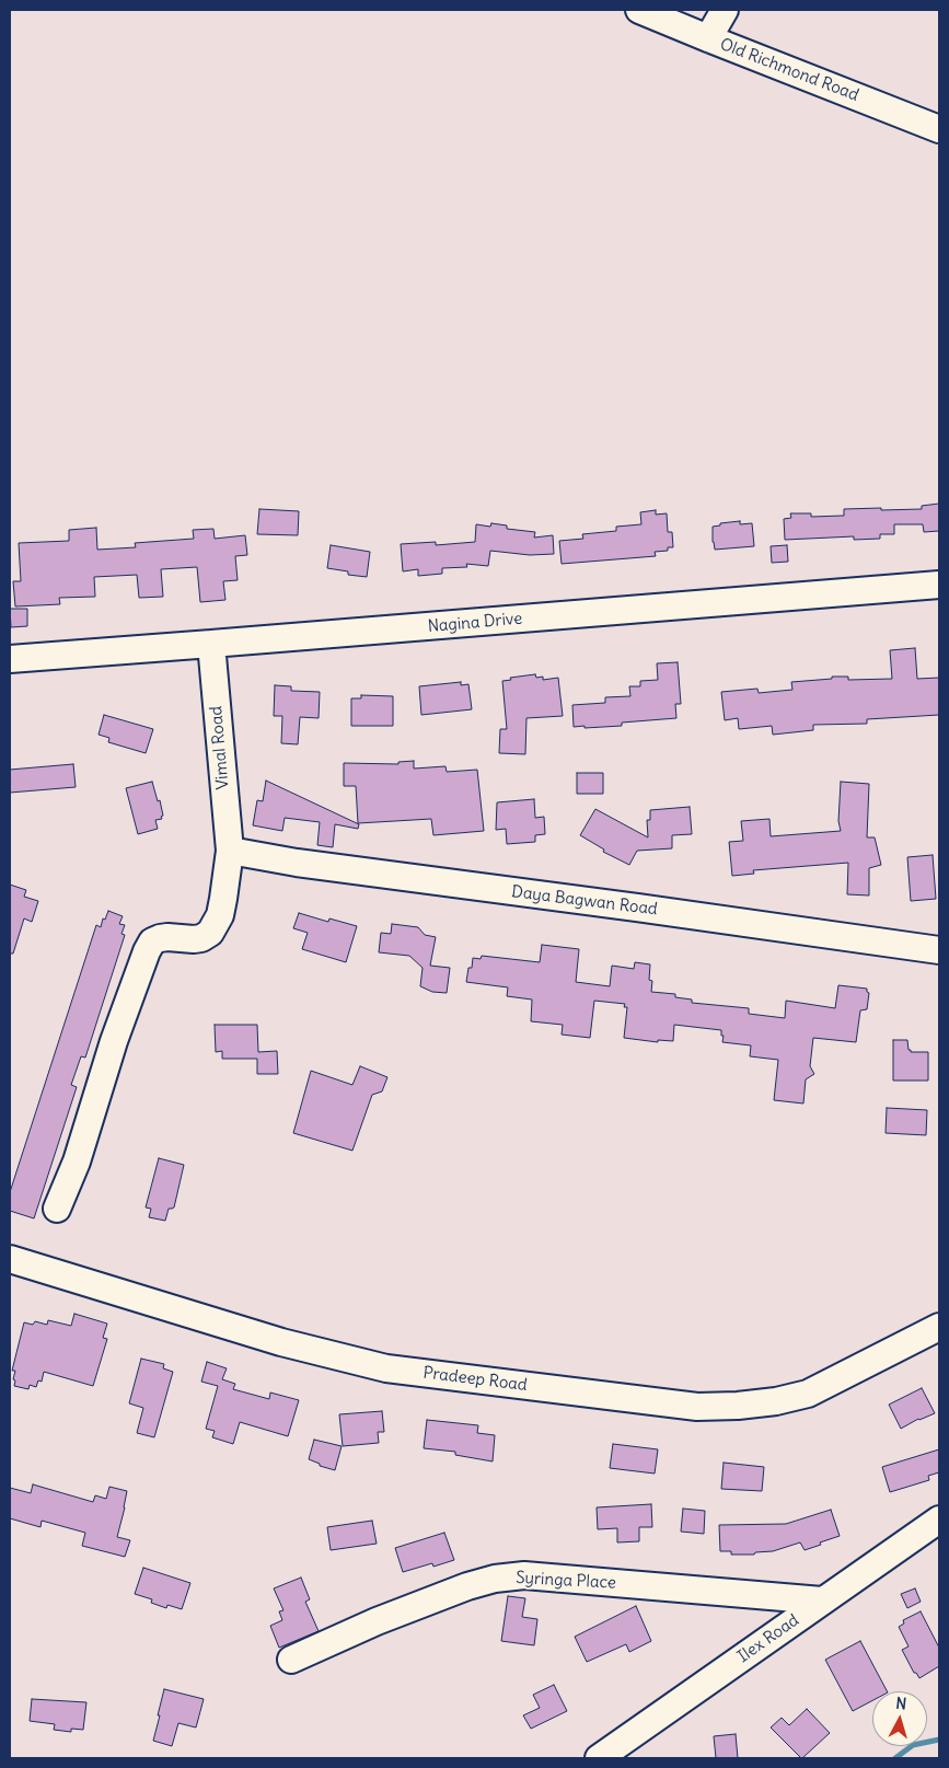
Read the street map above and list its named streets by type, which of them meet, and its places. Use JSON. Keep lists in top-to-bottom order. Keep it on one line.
{"streets":{"street":["Old Richmond Road","Nagina Drive","Vimal Road","Daya Bagwan Road","Pradeep Road","Syringa Place","Ilex Road"]},"crossings":[["Nagina Drive","Vimal Road"],["Vimal Road","Daya Bagwan Road"],["Syringa Place","Ilex Road"]],"north":"top"}
